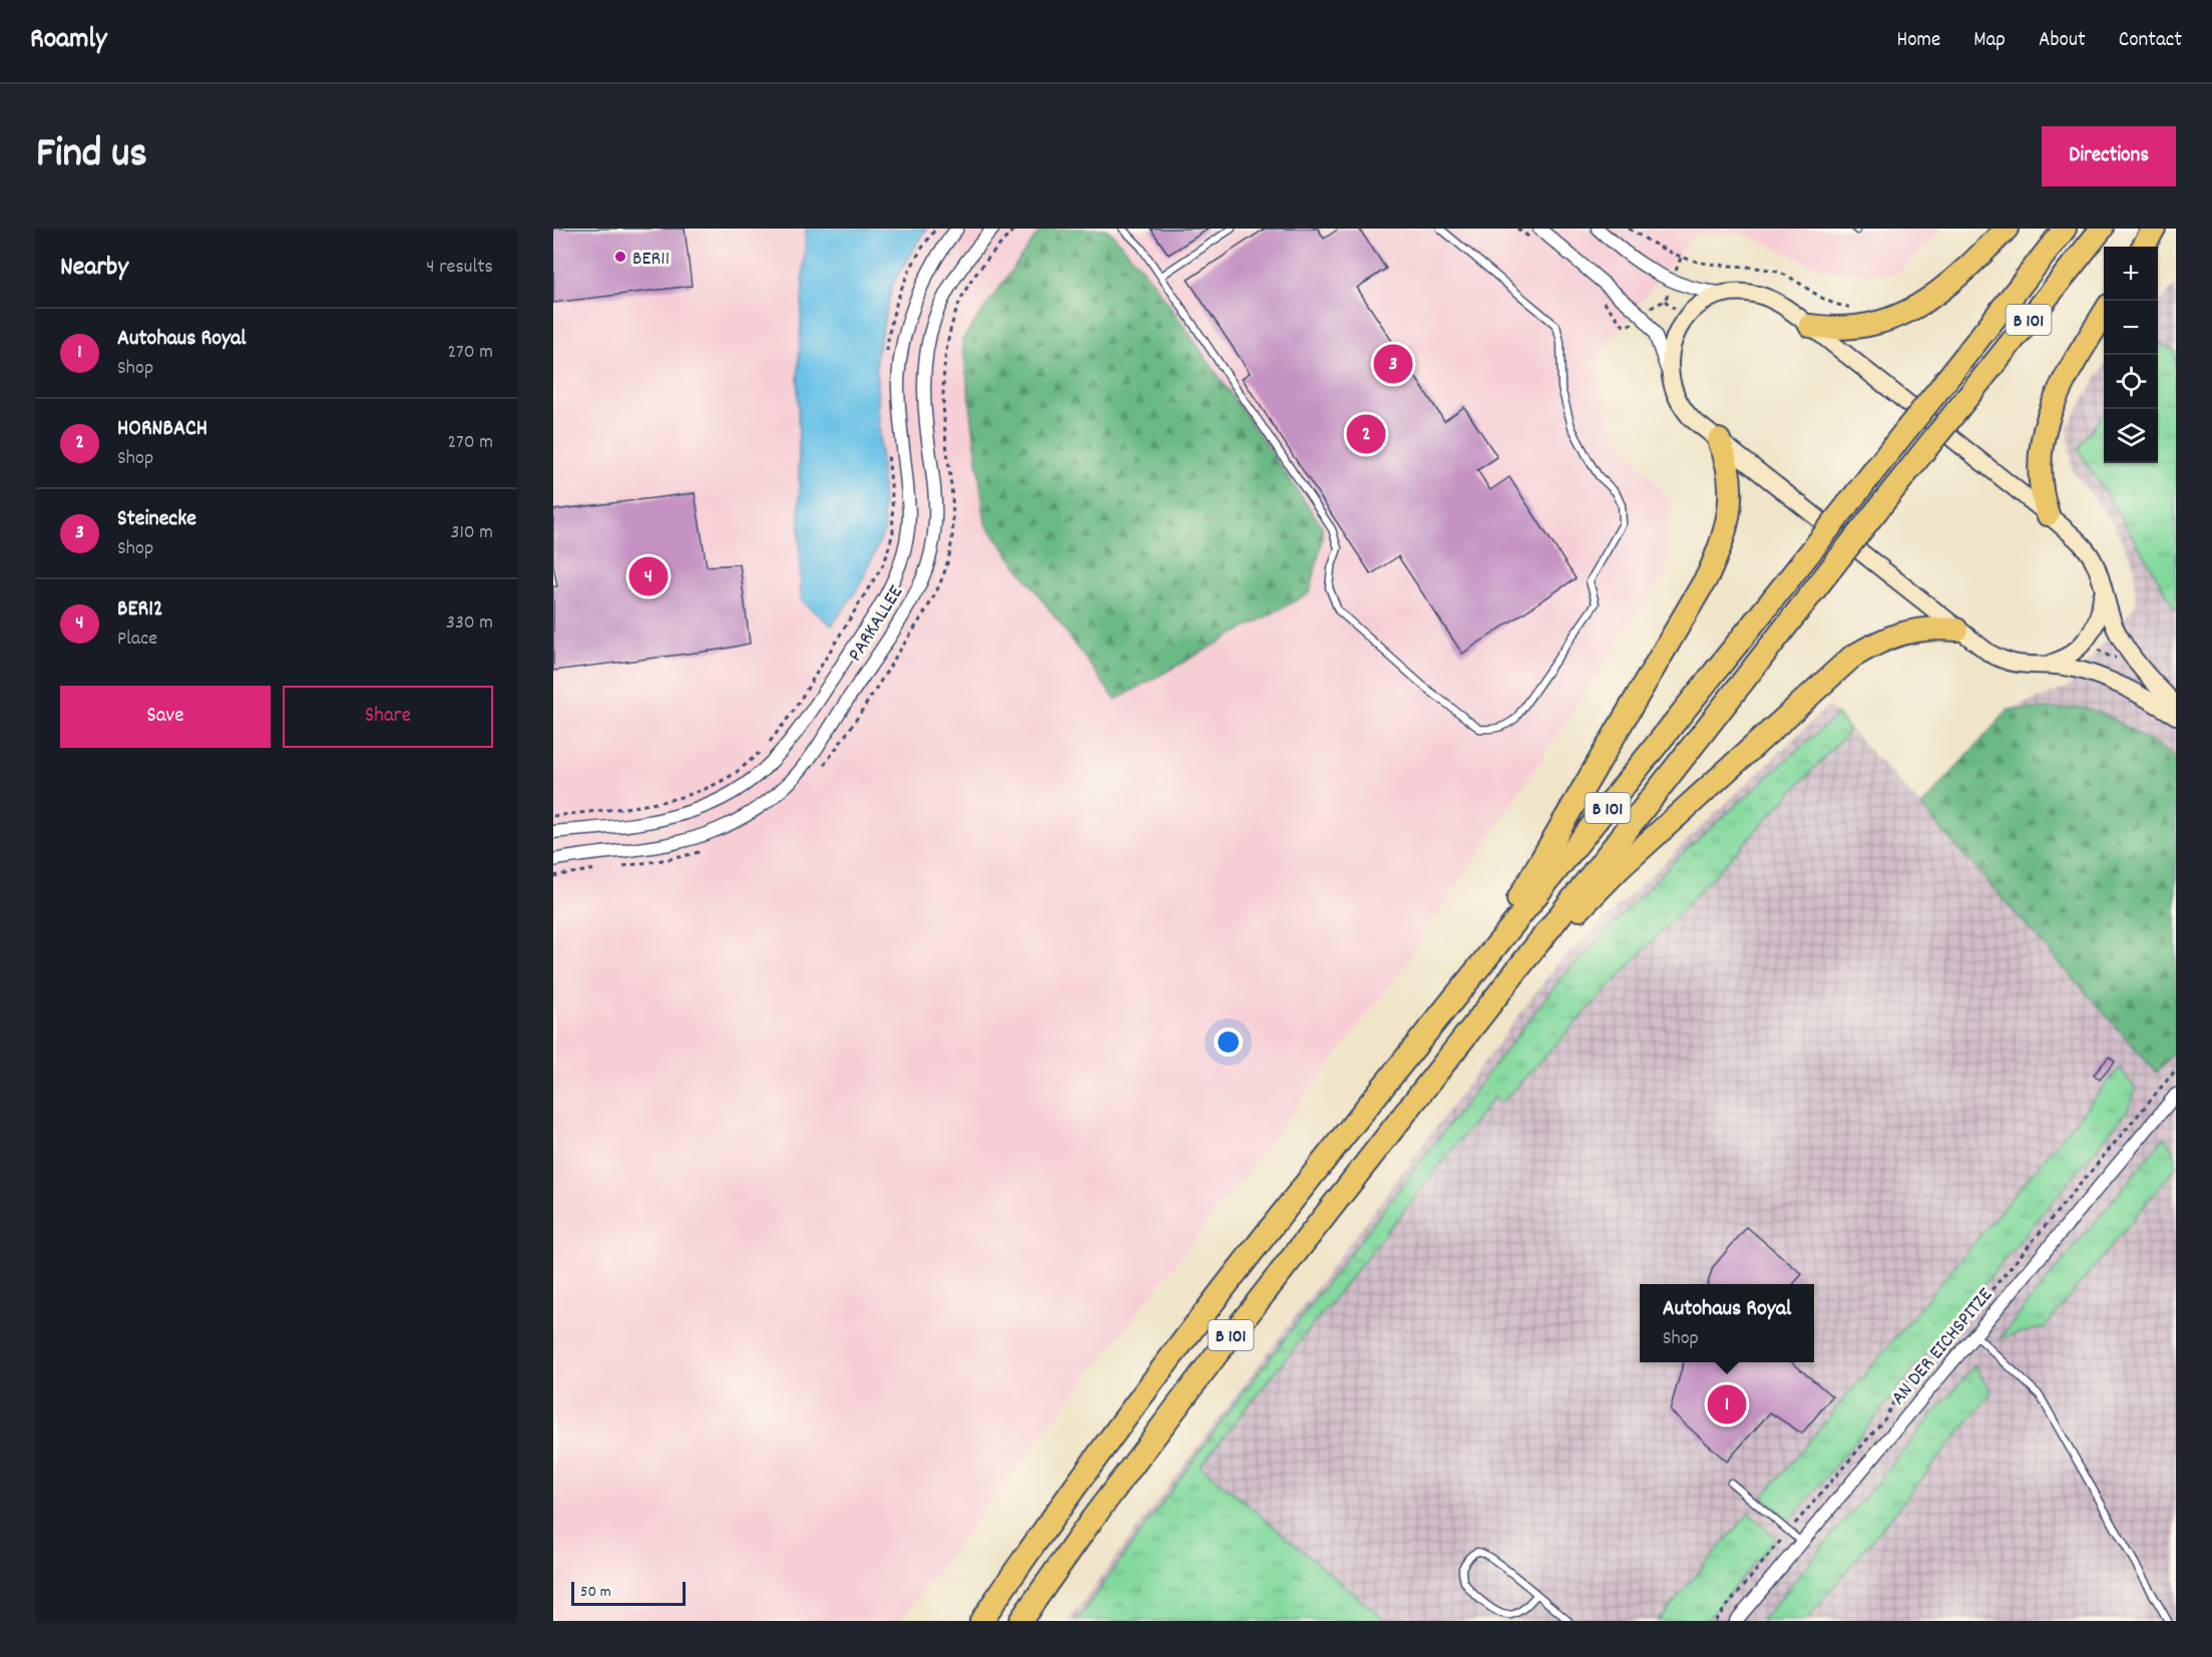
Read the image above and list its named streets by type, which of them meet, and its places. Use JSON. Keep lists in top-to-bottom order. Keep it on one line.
{"streets":{"highway":["B 101"],"street":["PARKALLEE","AN DER EICHSPITZE"]},"places":["BER11"],"scale_bar":"50 m","page":{"header":"Roamly","nav":["Home","Map","About","Contact"],"title":"Find us","buttons":["Directions",["Save","Share"]],"heading":["Nearby","4 results"],"map_buttons":["+","−"],"list":[{"mark":"1","name":"Autohaus Royal","note":"Shop","value":"270 m"},{"mark":"2","name":"HORNBACH","note":"Shop","value":"270 m"},{"mark":"3","name":"Steinecke","note":"Shop","value":"310 m"},{"mark":"4","name":"BER12","note":"Place","value":"330 m"}],"pins":["3","2","4","1"],"popup":["Autohaus Royal","Shop"],"scale":"50 m"}}
